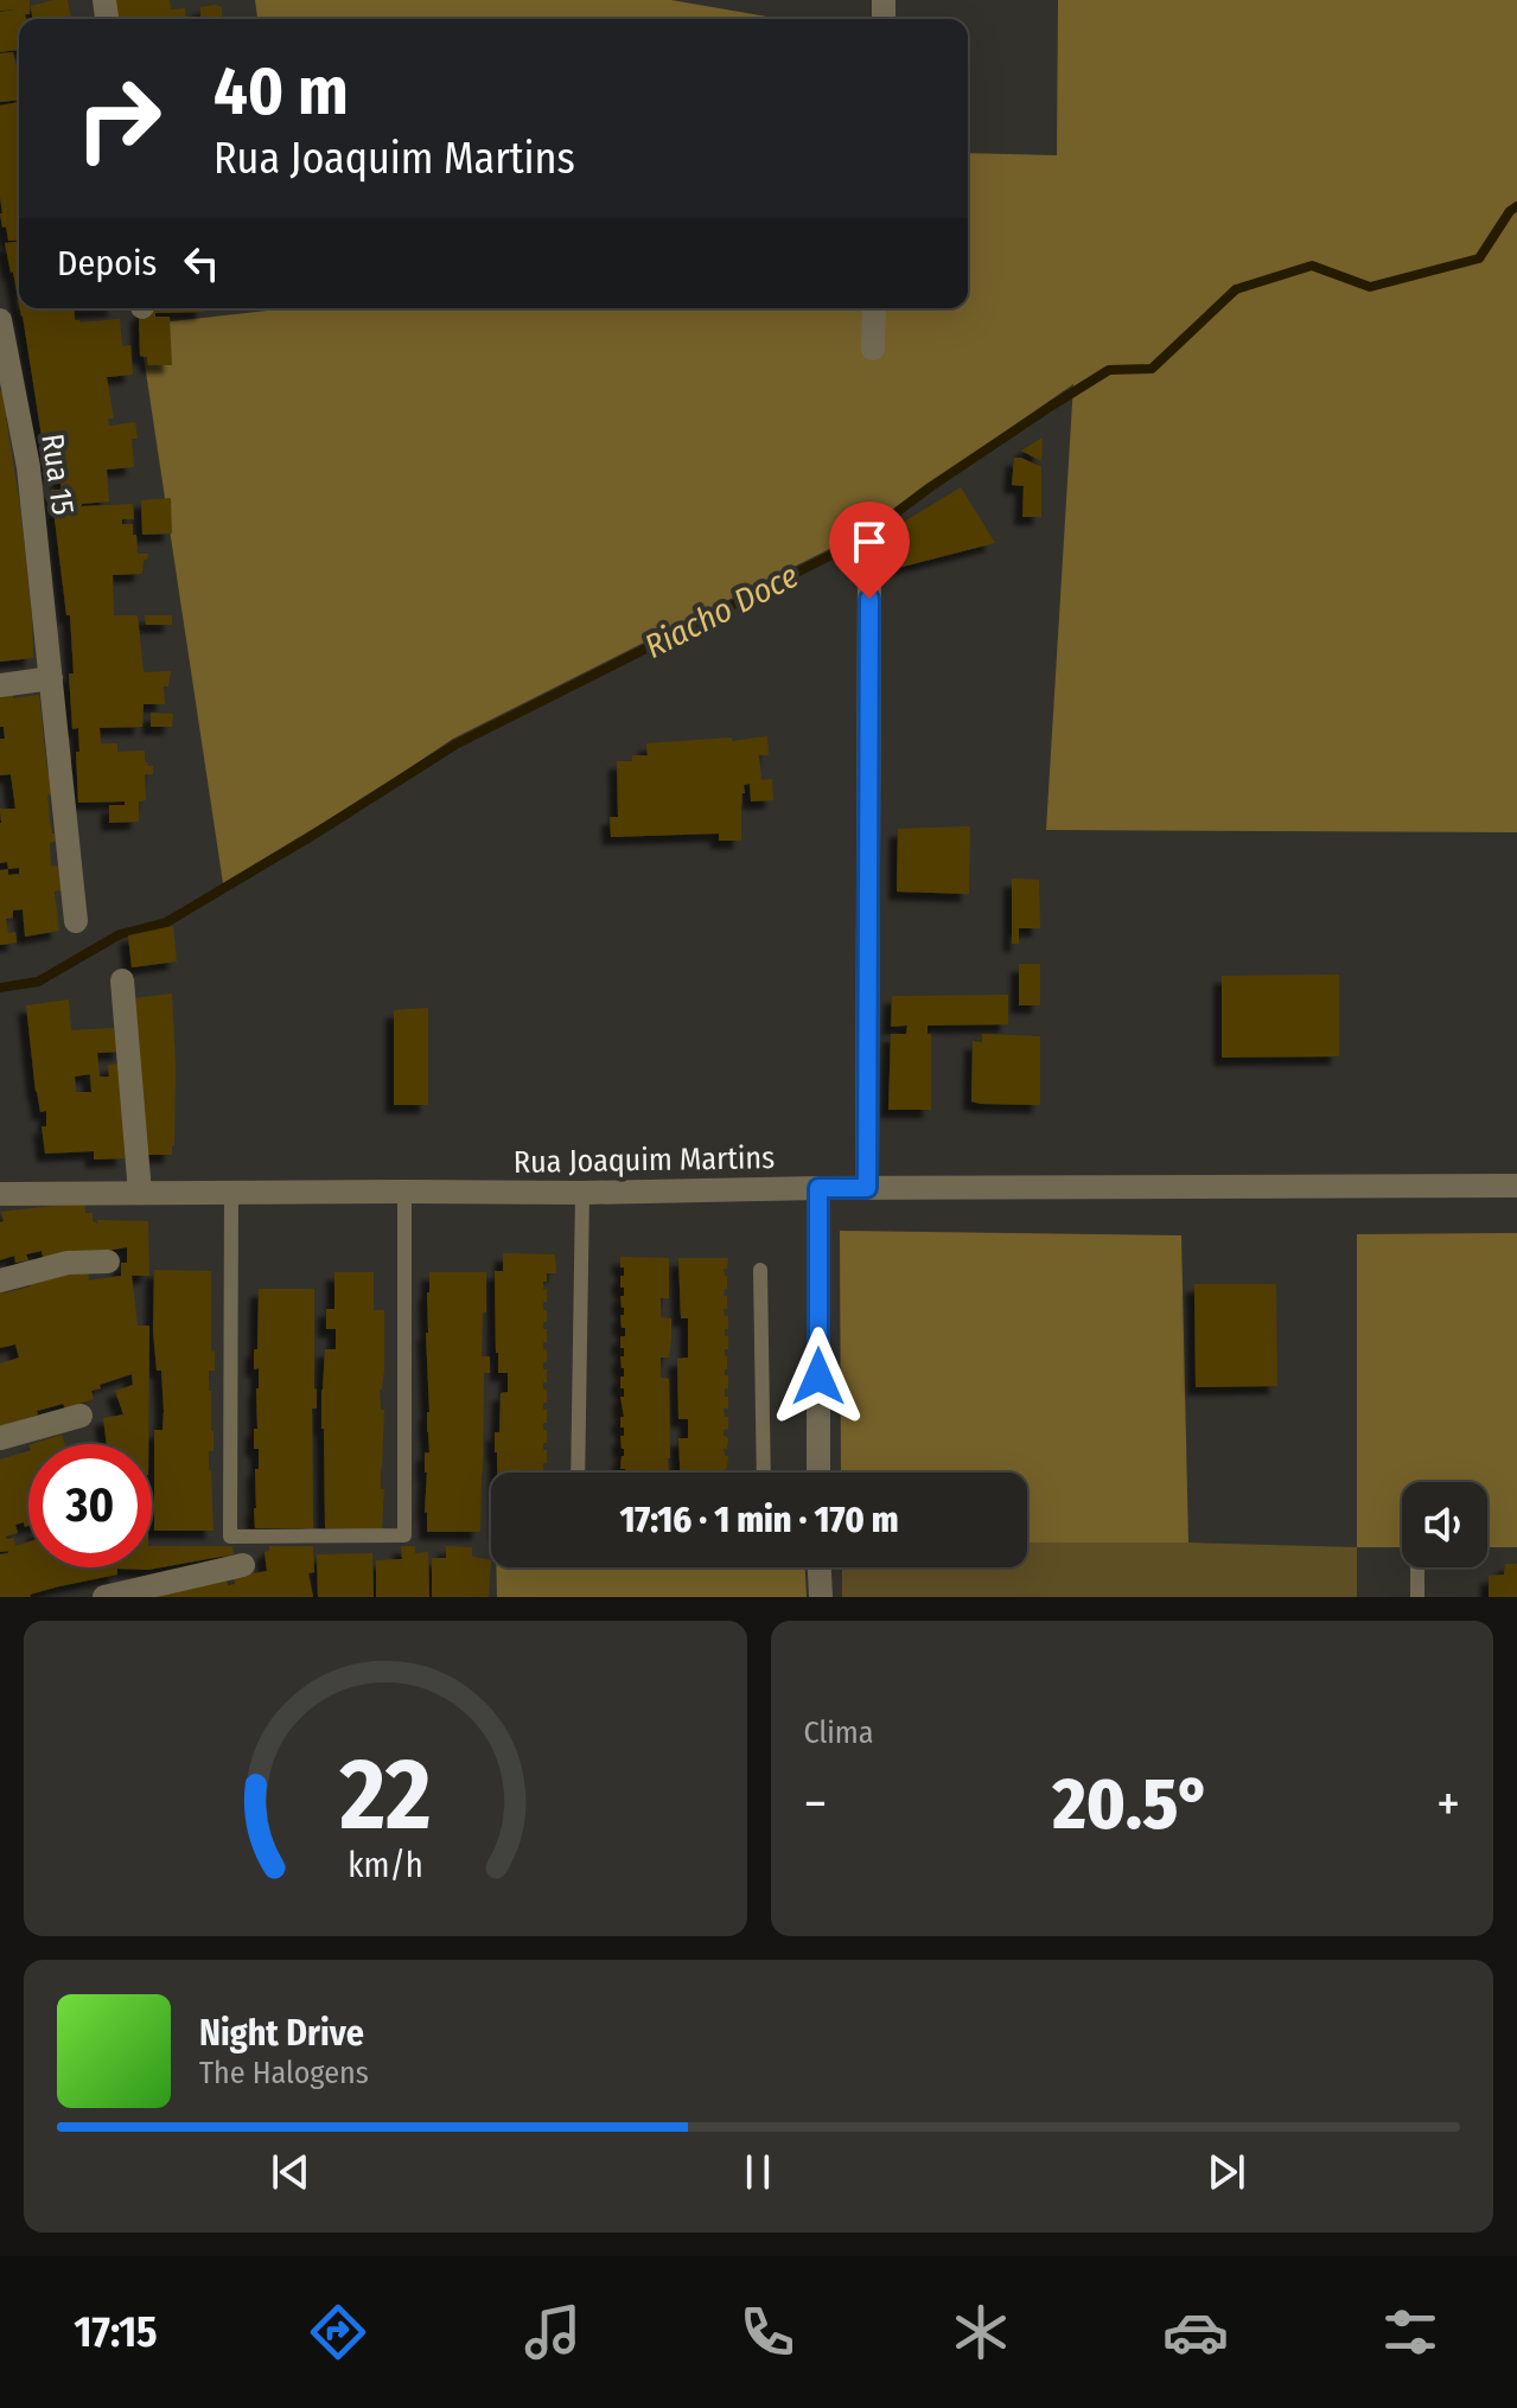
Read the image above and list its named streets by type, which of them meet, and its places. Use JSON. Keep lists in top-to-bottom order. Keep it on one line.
{"streets":{"street":["Rua 15","Rua Joaquim Martins"]},"water":["Riacho Doce"],"page":{"turn":["40 m","Rua Joaquim Martins"],"then":"Depois","limit":"30","trip":"17:16 · 1 min · 170 m","tile":"Clima","heat":["−","20.5°","+"],"song":["Night Drive","The Halogens"],"tabs":"17:15","gauge":["22","km/h"]}}
